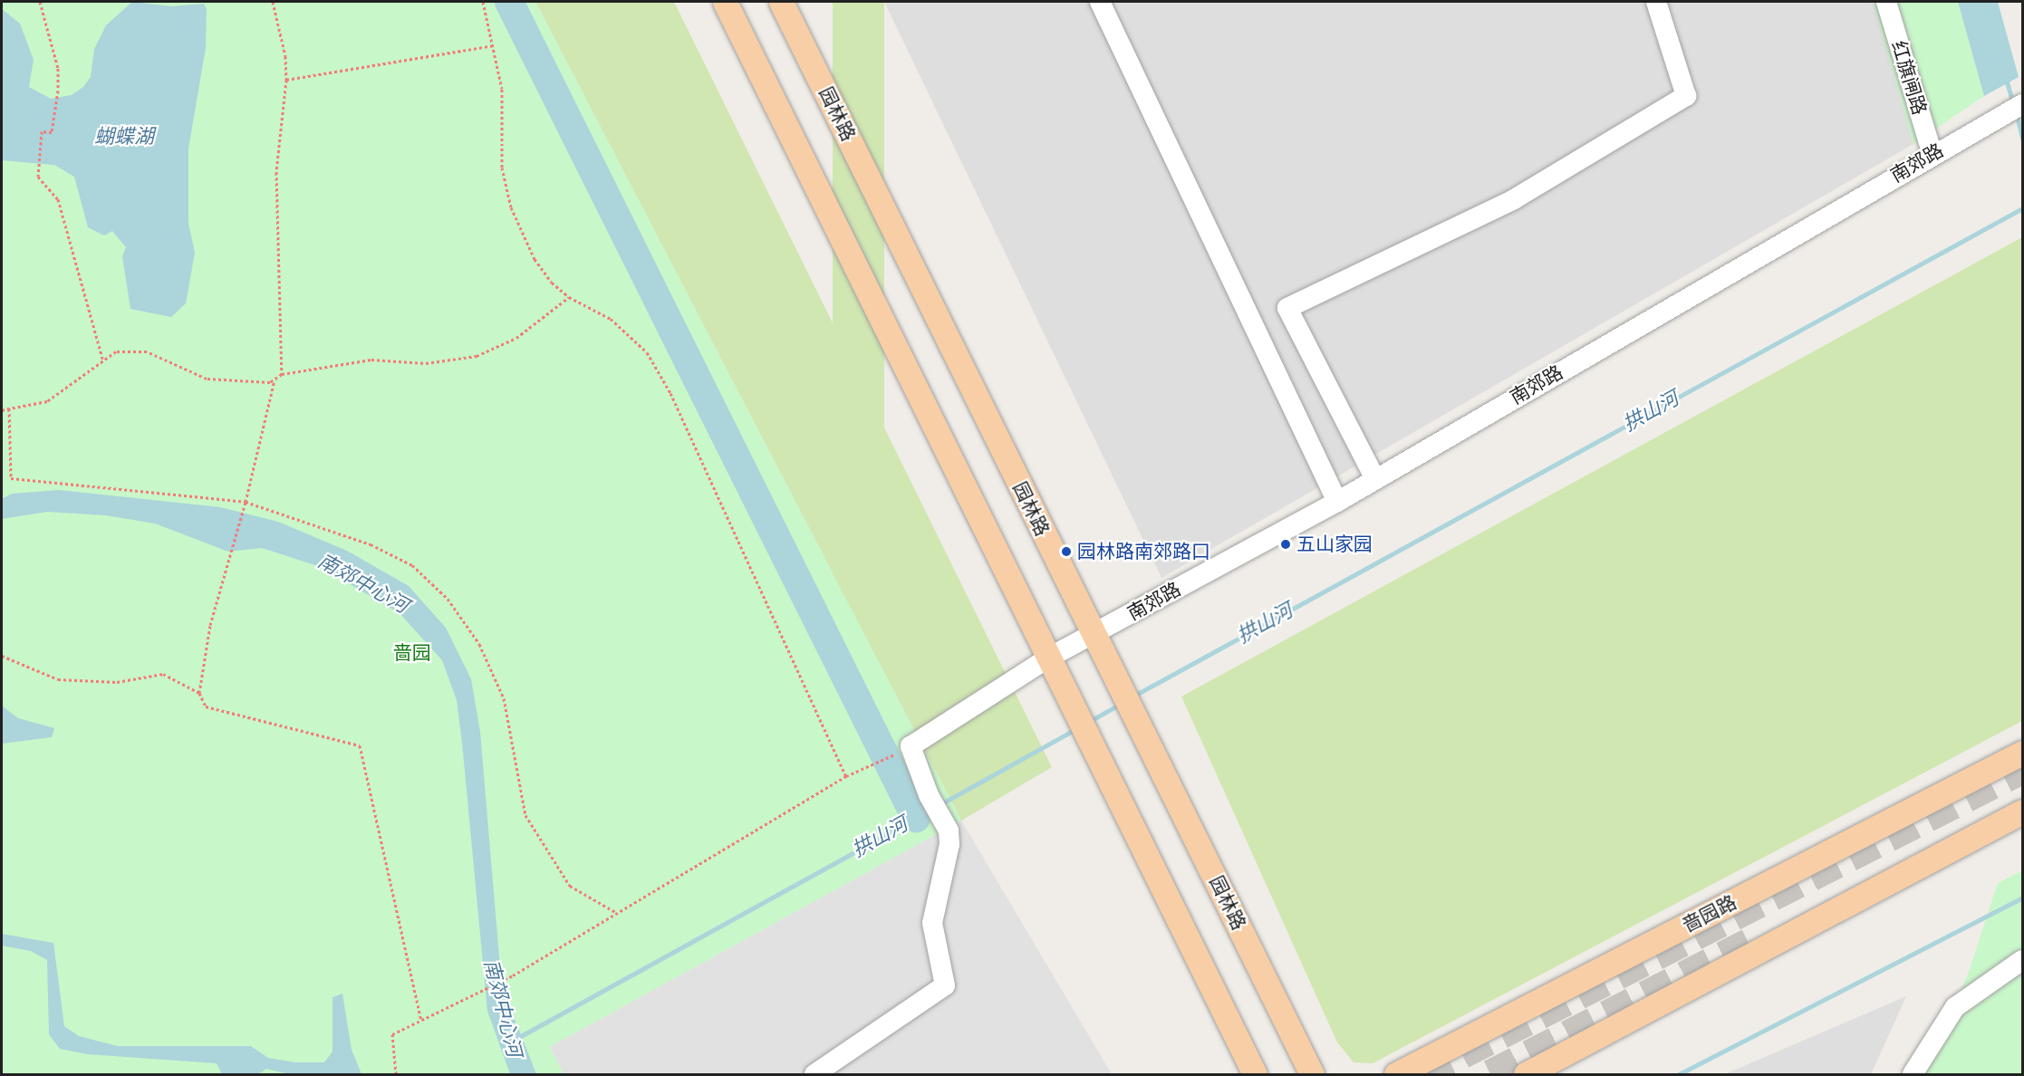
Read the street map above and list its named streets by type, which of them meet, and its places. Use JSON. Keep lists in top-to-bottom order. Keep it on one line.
{"streets":{"main road":["园林路","啬园路"],"street":["红旗闸路","南郊路"]},"crossings":[["红旗闸路","南郊路"],["园林路","南郊路"]],"water":["蝴蝶湖","拱山河","南郊中心河"],"parks":["啬园"],"places":["五山家园","园林路南郊路口"]}
